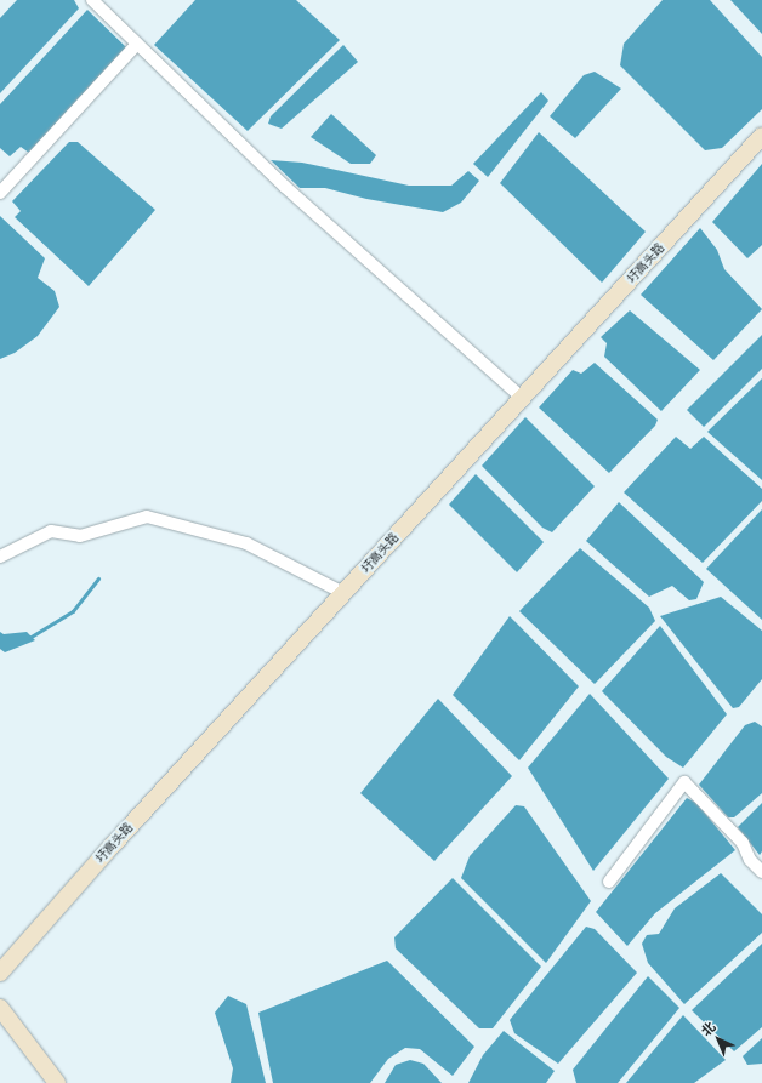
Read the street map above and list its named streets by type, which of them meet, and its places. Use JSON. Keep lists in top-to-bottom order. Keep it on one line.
{"streets":{"street":["圩高头路"]},"north":"top left"}
